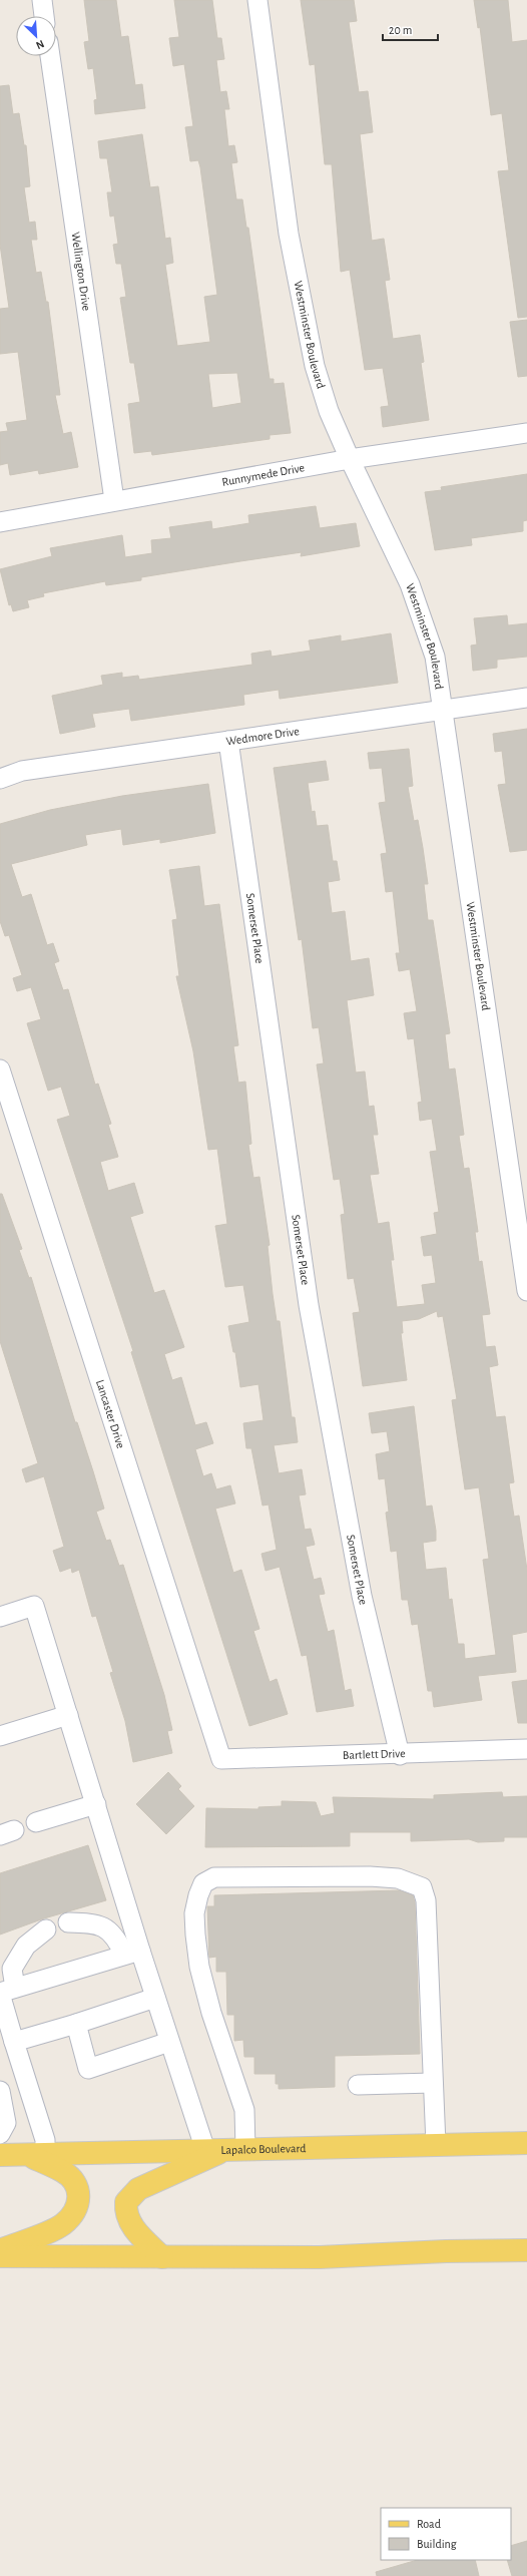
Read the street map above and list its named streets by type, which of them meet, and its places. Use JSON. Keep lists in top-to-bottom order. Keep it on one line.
{"streets":{"main road":["Lapalco Boulevard"],"street":["Wellington Drive","Westminster Boulevard","Runnymede Drive","Wedmore Drive","Somerset Place","Lancaster Drive","Bartlett Drive"]},"crossings":[["Wellington Drive","Runnymede Drive"],["Westminster Boulevard","Runnymede Drive"],["Westminster Boulevard","Wedmore Drive"],["Wedmore Drive","Somerset Place"],["Somerset Place","Bartlett Drive"],["Lancaster Drive","Bartlett Drive"]],"legend":["Road","Building"],"scale_bar":"20 m","north":"bottom right"}
